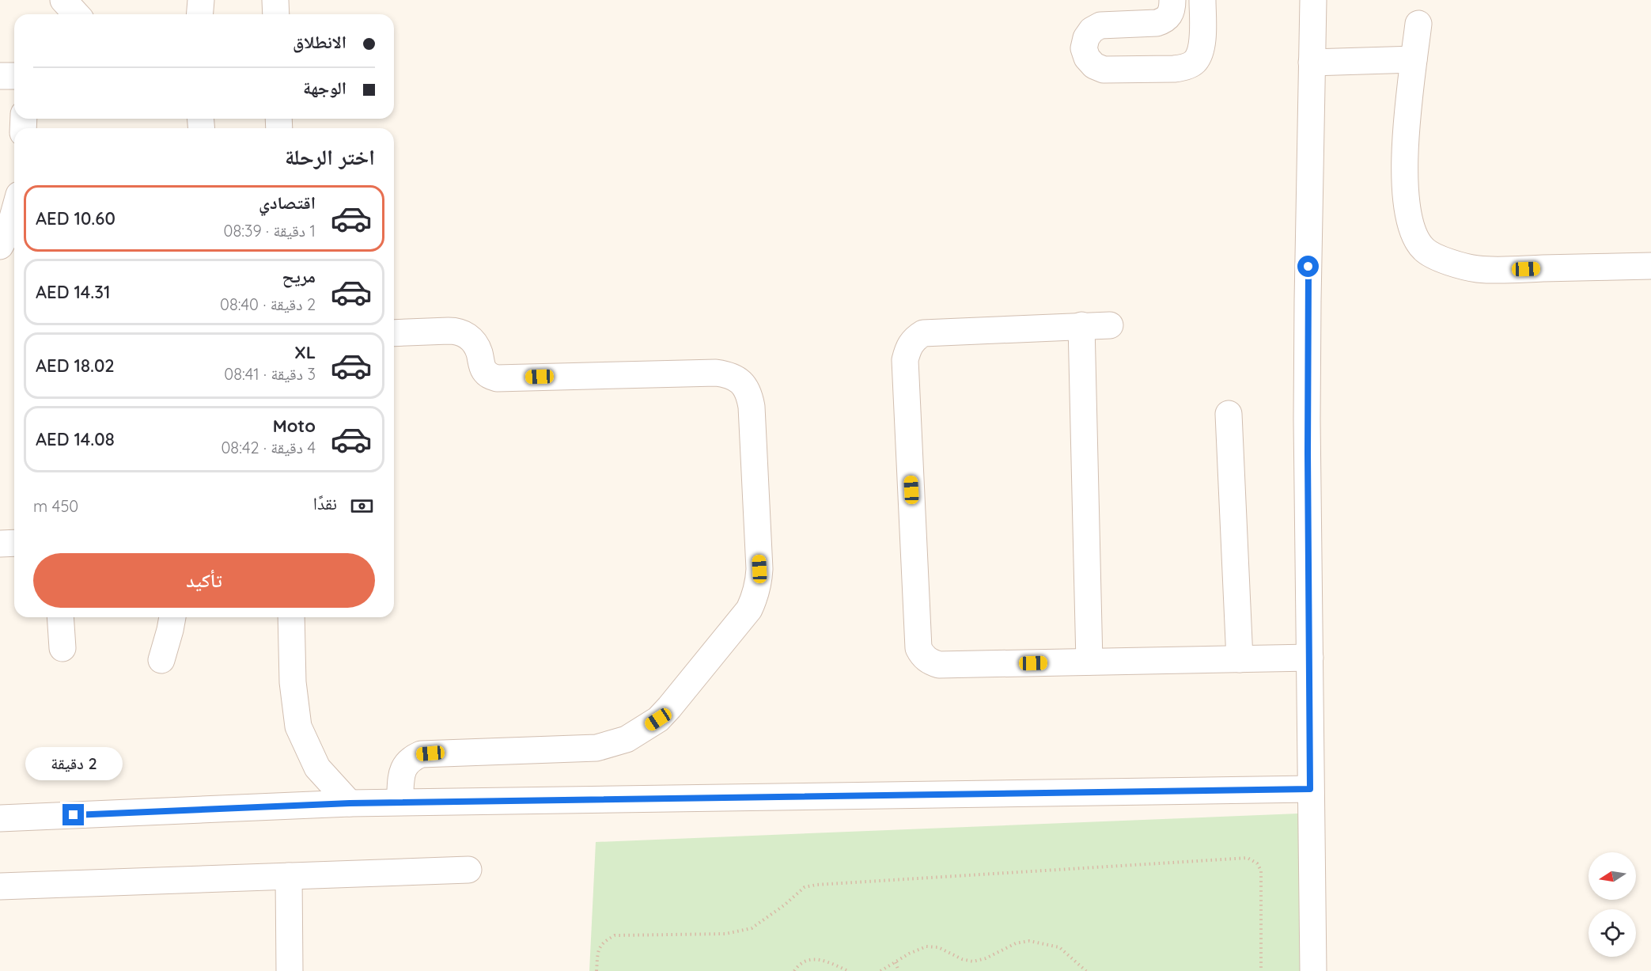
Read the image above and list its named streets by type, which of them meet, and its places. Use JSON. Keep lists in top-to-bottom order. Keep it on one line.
{"north":"left","page":{"banner":["الانطلاق","الوجهة"],"heading":"اختر الرحلة","list":[{"name":"اقتصادي","note":"1 دقيقة · 08:39","value":"AED 10.60"},{"name":"مريح","note":"2 دقيقة · 08:40","value":"AED 14.31"},{"name":"XL","note":"3 دقيقة · 08:41","value":"AED 18.02"},{"name":"Moto","note":"4 دقيقة · 08:42","value":"AED 14.08"}],"pay":["نقدًا","450 m"],"buttons":"تأكيد","bubble":"2 دقيقة"}}
